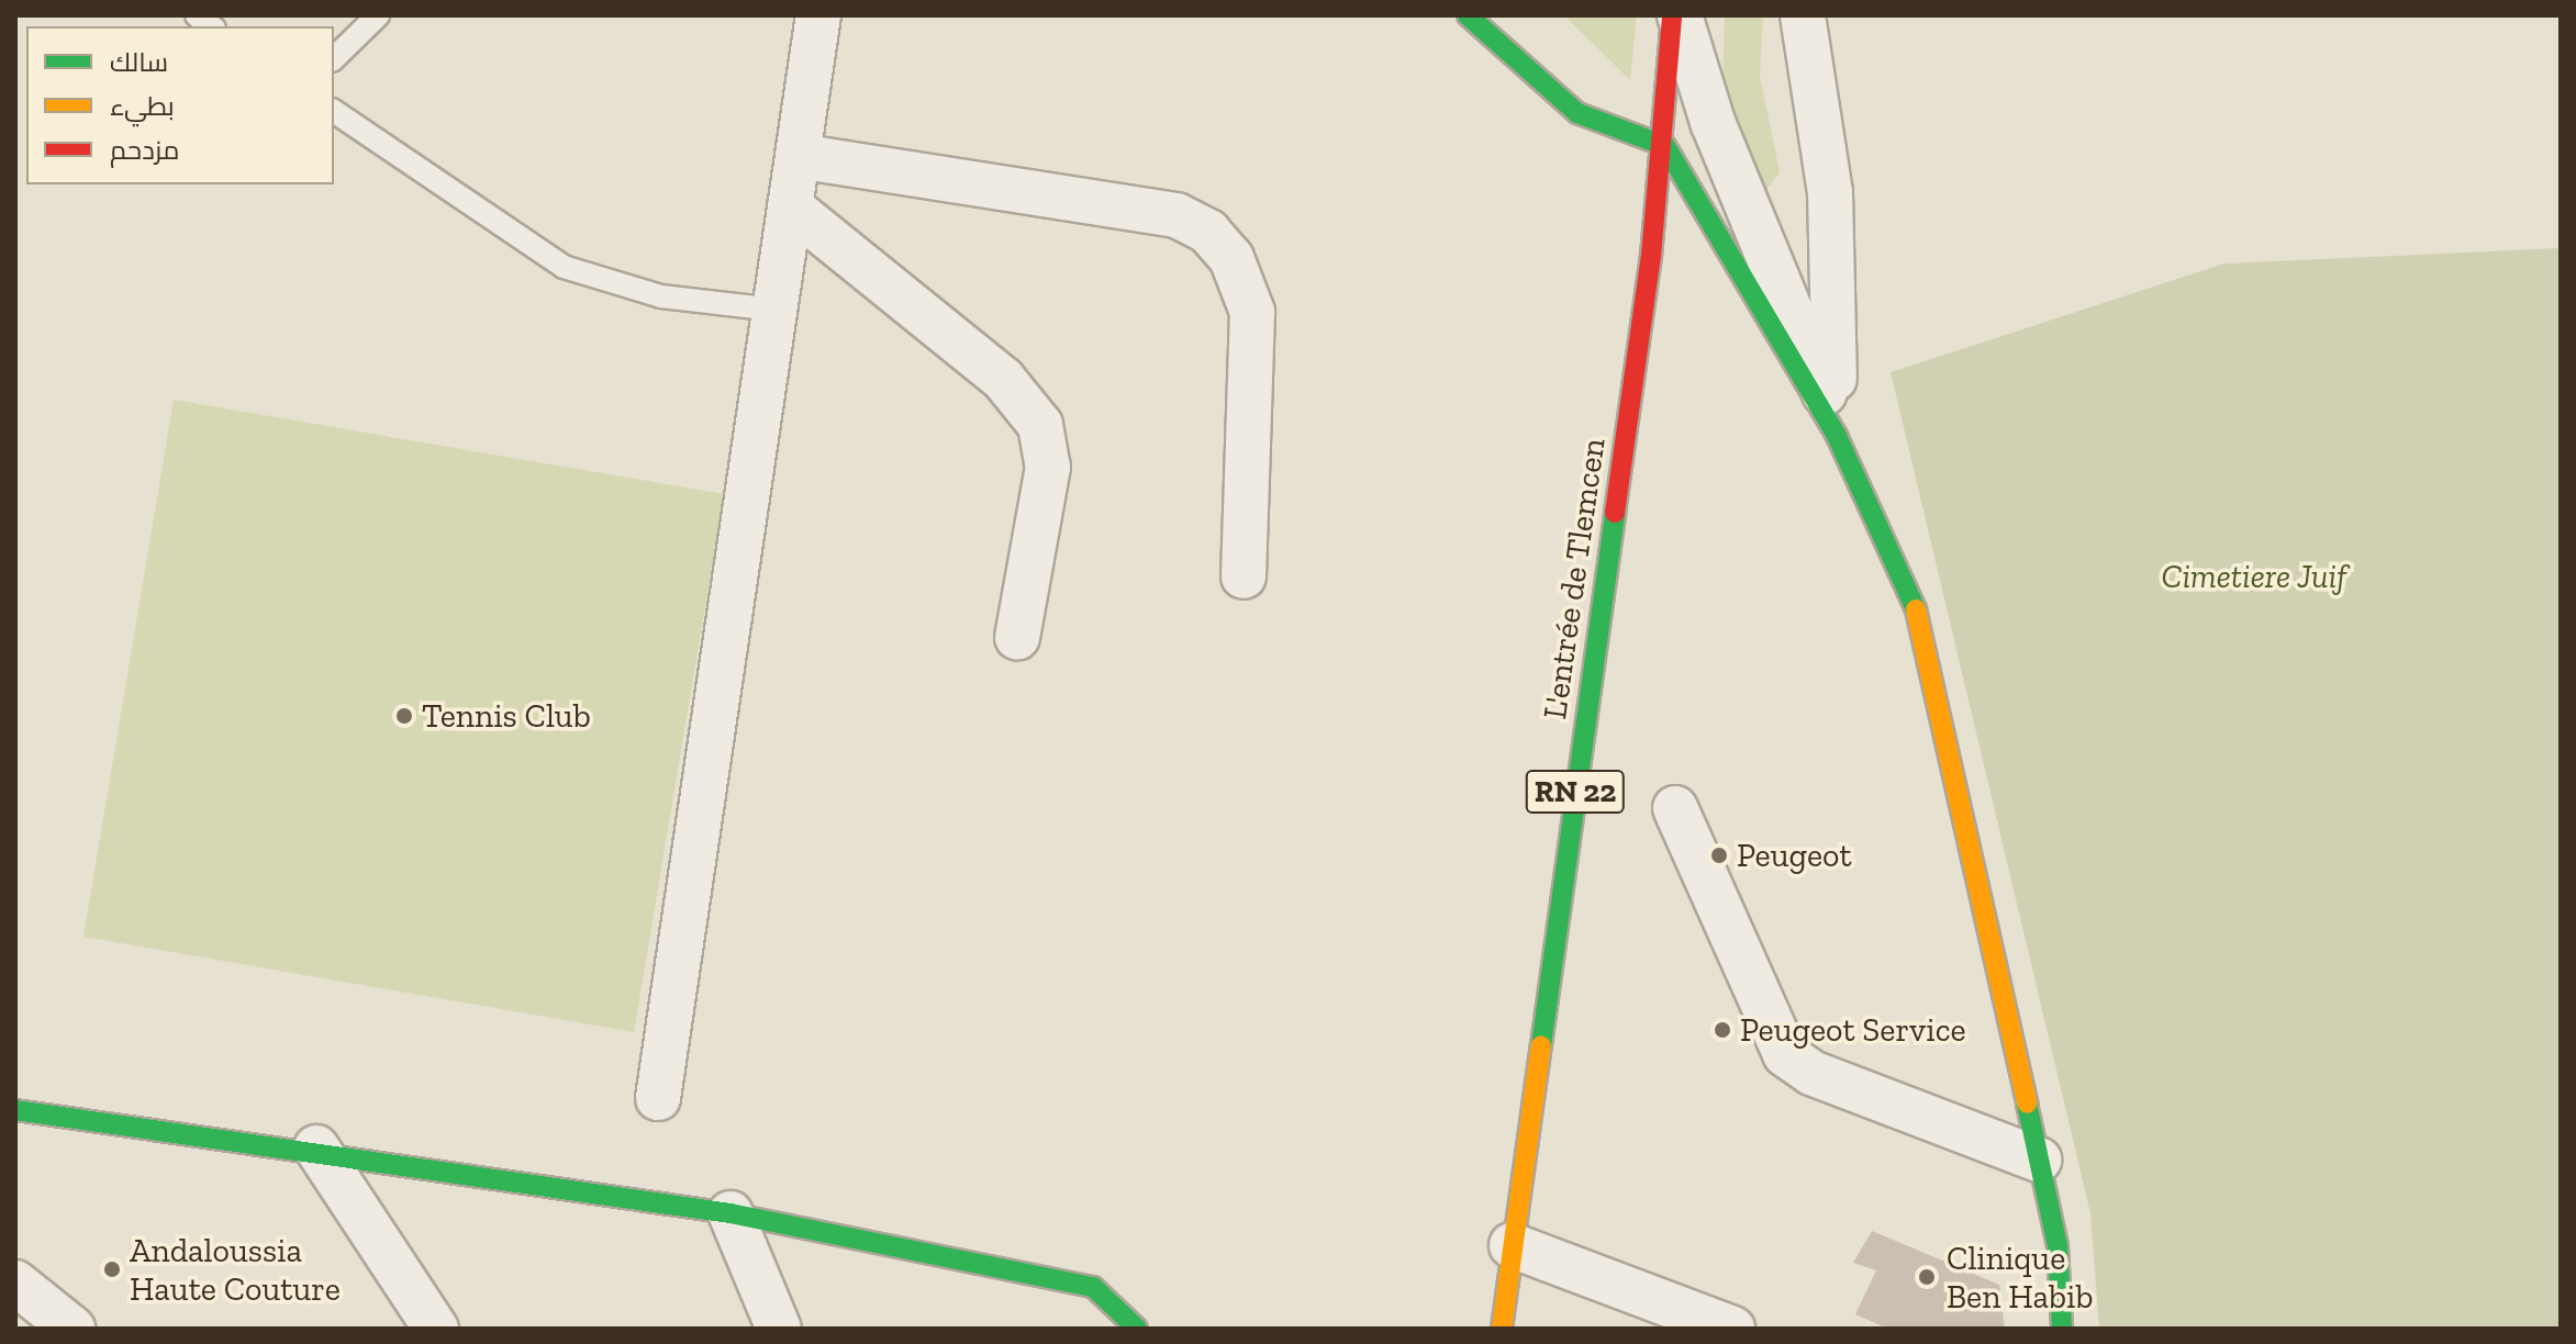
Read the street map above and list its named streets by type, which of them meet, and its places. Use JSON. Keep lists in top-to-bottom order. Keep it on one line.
{"streets":{"street":["L'entrée de Tlemcen","RN 22"]},"crossings":[["L'entrée de Tlemcen","RN 22"]],"parks":["Cimetiere Juif"],"places":["Tennis Club","Peugeot","Peugeot Service","Andaloussia Haute Couture","Clinique Ben Habib"],"legend":["سالك","بطيء","مزدحم"]}
